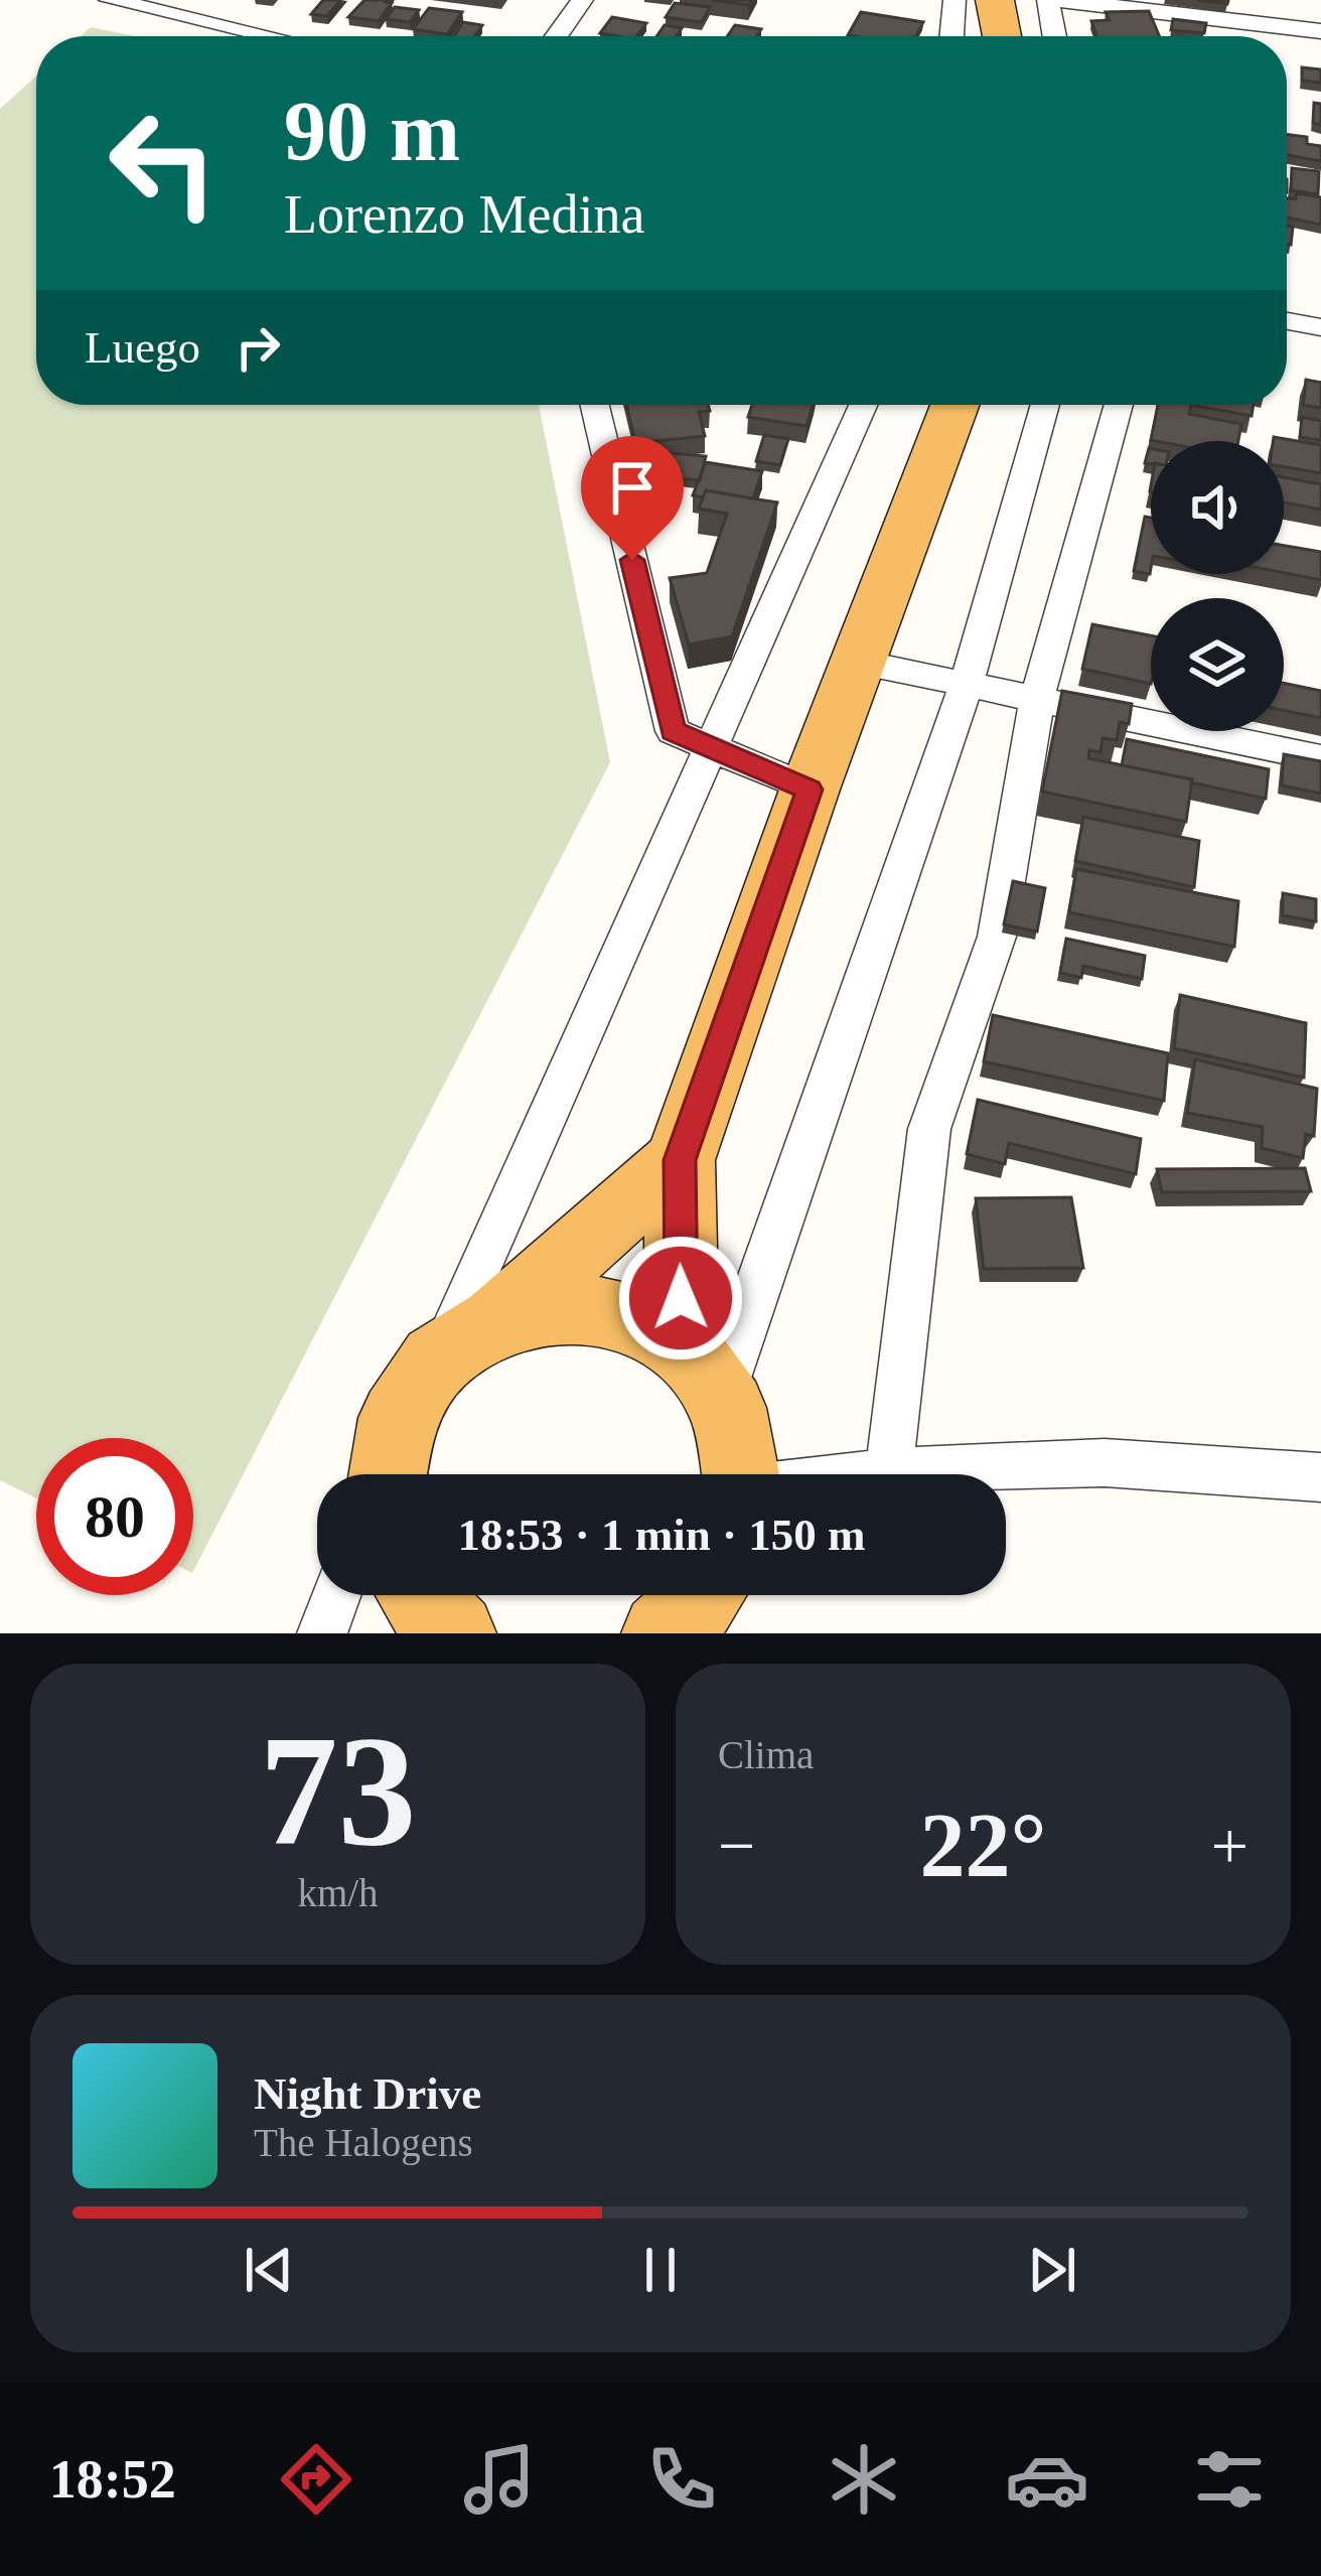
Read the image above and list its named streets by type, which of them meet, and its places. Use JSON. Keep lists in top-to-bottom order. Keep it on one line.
{"page":{"turn":["90 m","Lorenzo Medina"],"then":"Luego","limit":"80","trip":"18:53 · 1 min · 150 m","tile":[["73","km/h"],"Clima"],"heat":["−","22°","+"],"song":["Night Drive","The Halogens"],"tabs":"18:52"}}
